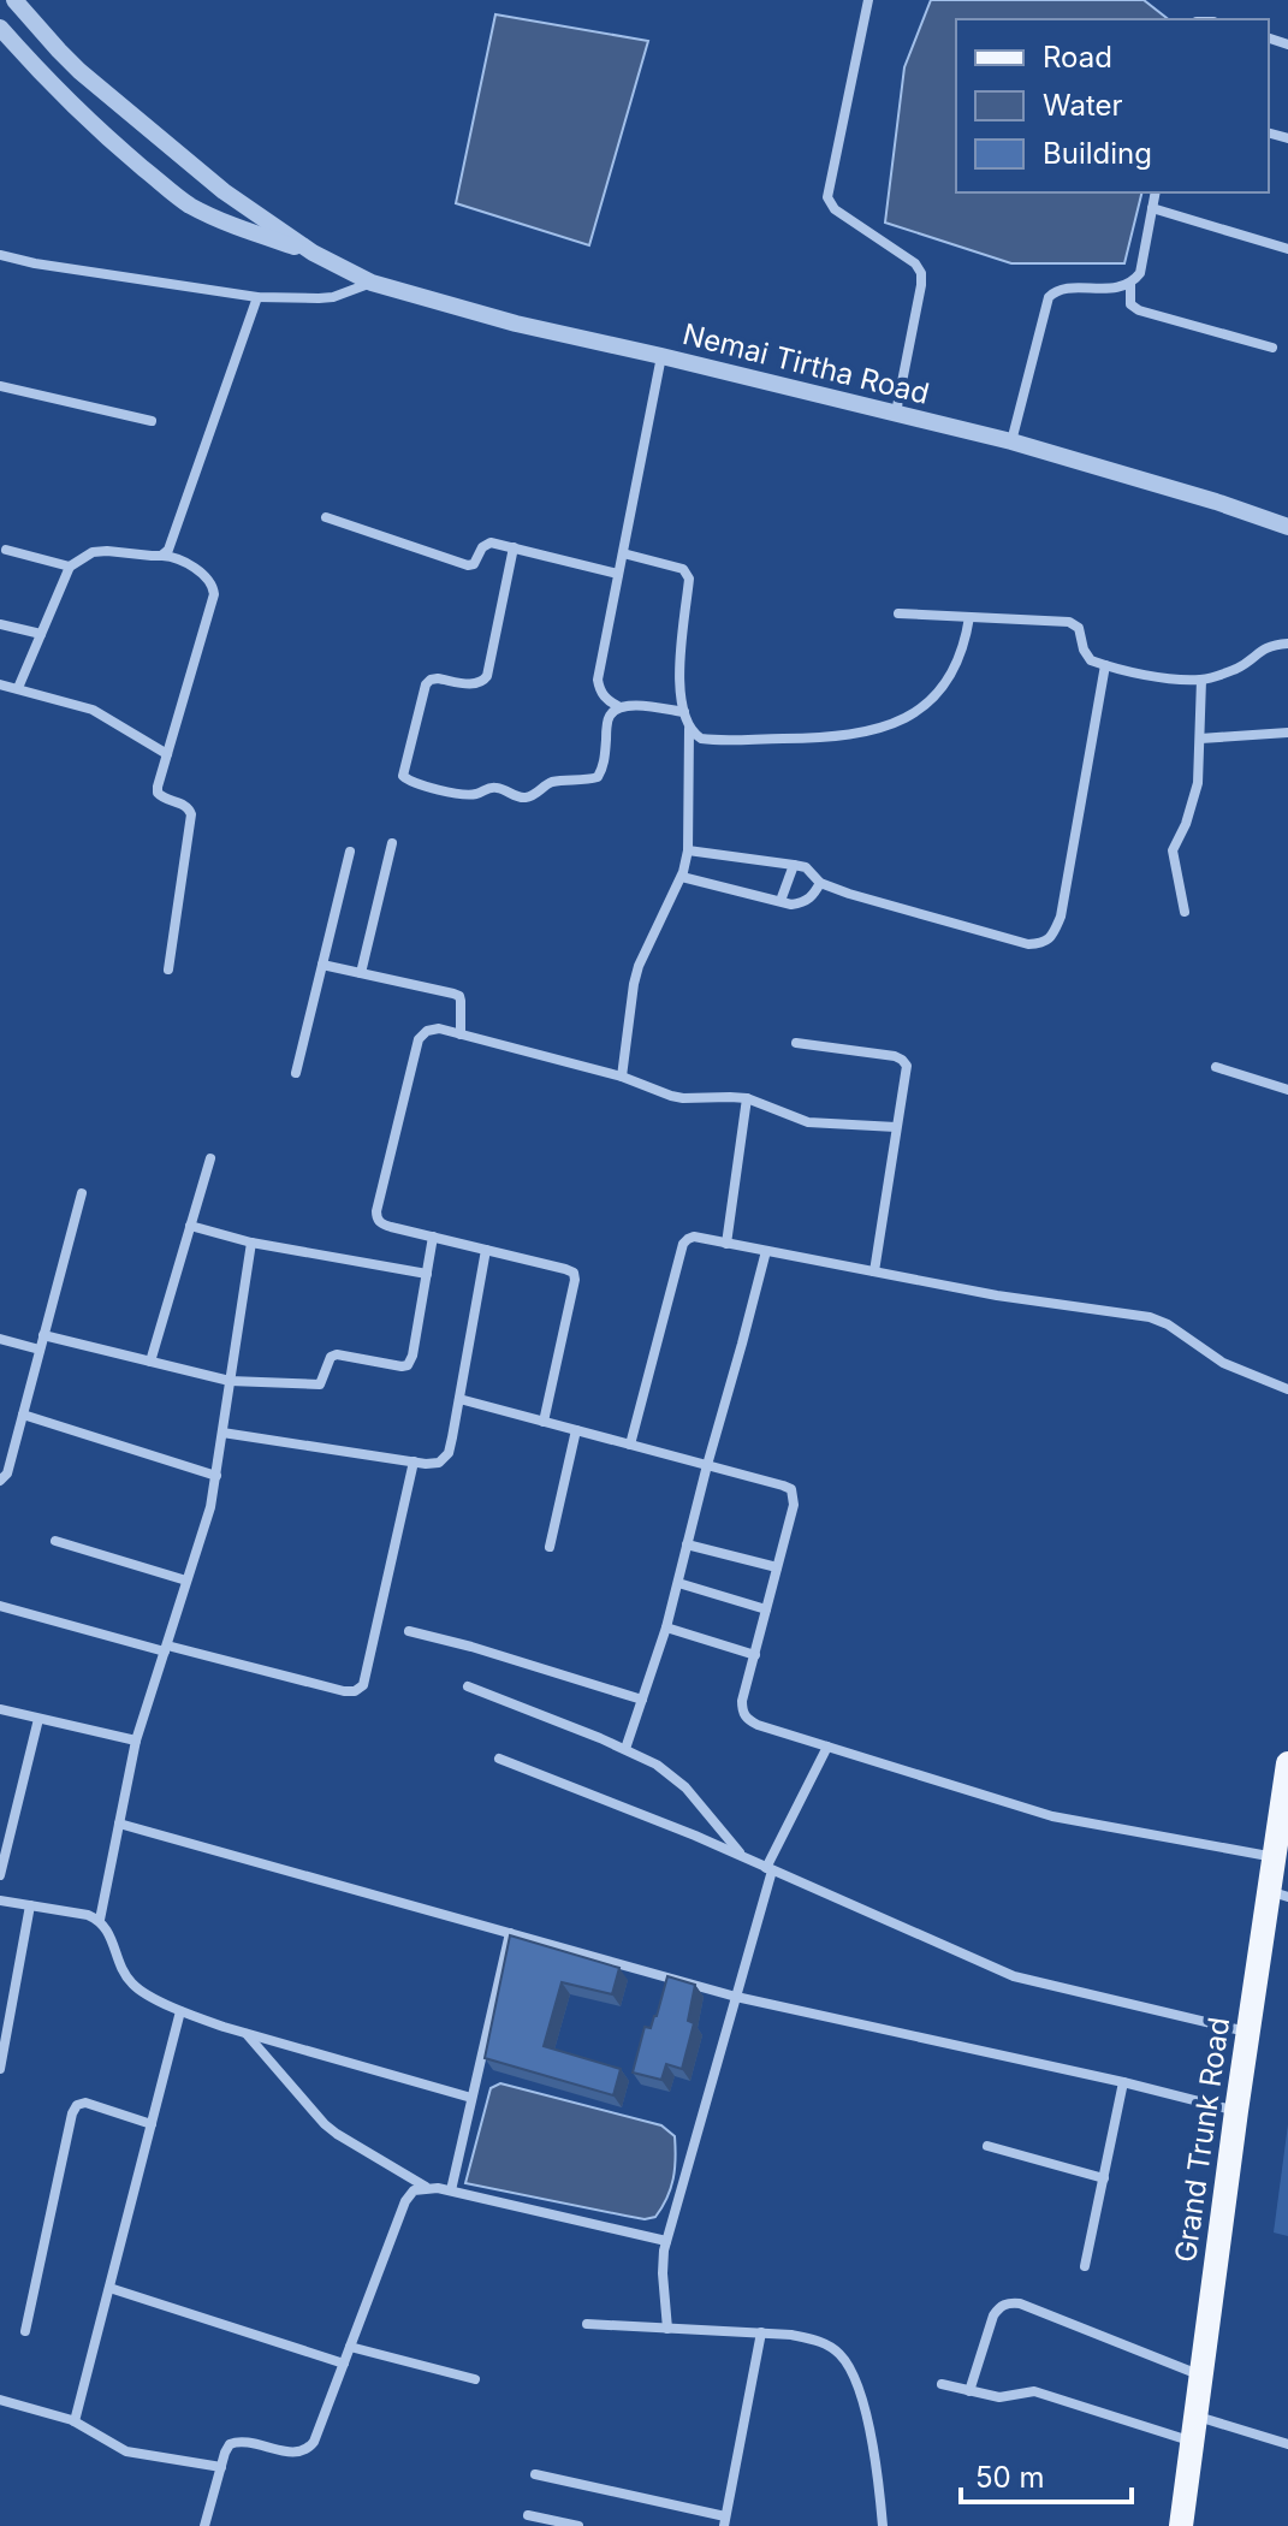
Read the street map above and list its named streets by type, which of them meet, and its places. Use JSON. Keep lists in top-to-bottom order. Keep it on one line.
{"streets":{"main road":["Grand Trunk Road"],"street":["Nemai Tirtha Road"]},"legend":["Road","Water","Building"],"scale_bar":"50 m"}
